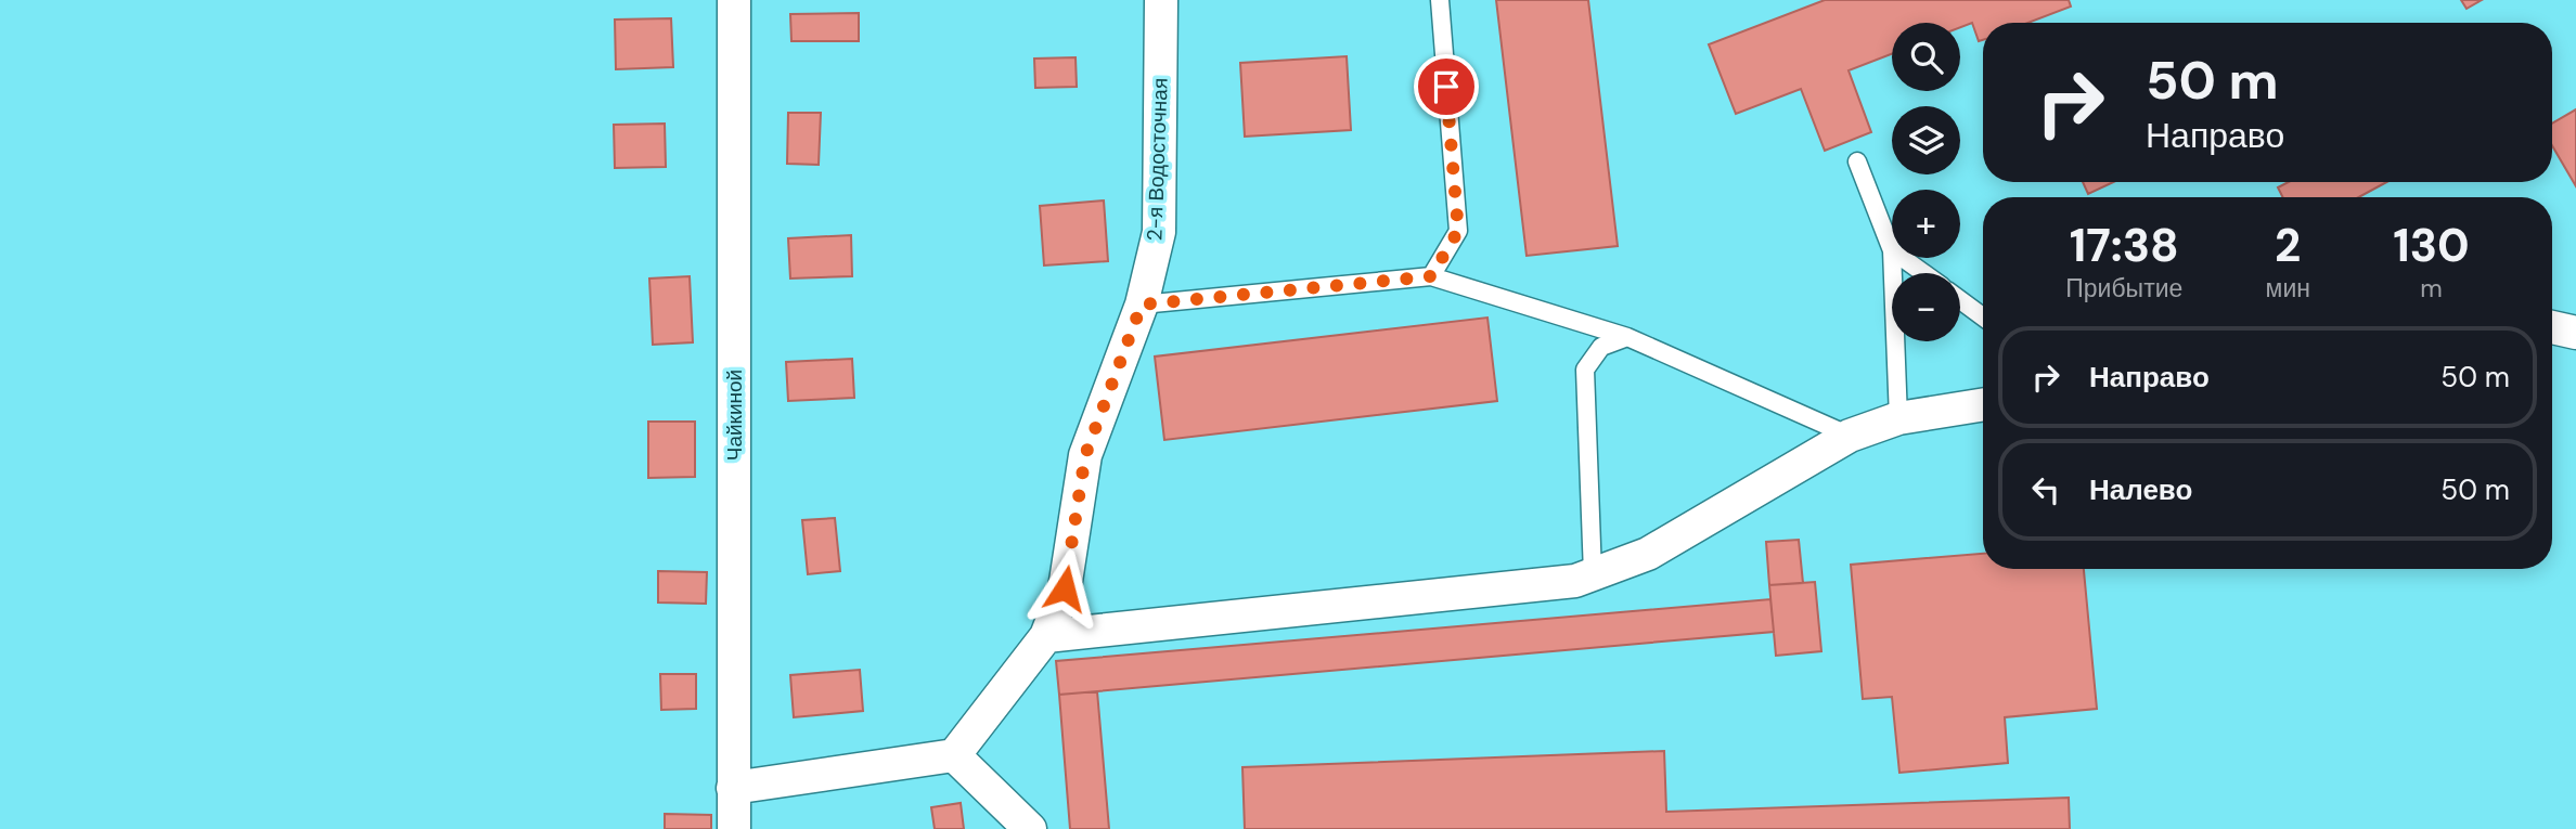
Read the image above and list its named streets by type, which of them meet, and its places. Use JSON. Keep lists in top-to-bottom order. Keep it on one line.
{"streets":{"street":["2-я Водосточная","Чайкиной"]},"page":{"map_buttons":["+","−"],"turn":["50 m","Направо"],"eta":["17:38","Прибытие","2","мин","130","m"],"list":[{"name":"Направо","value":"50 m"},{"name":"Налево","value":"50 m"}]}}
